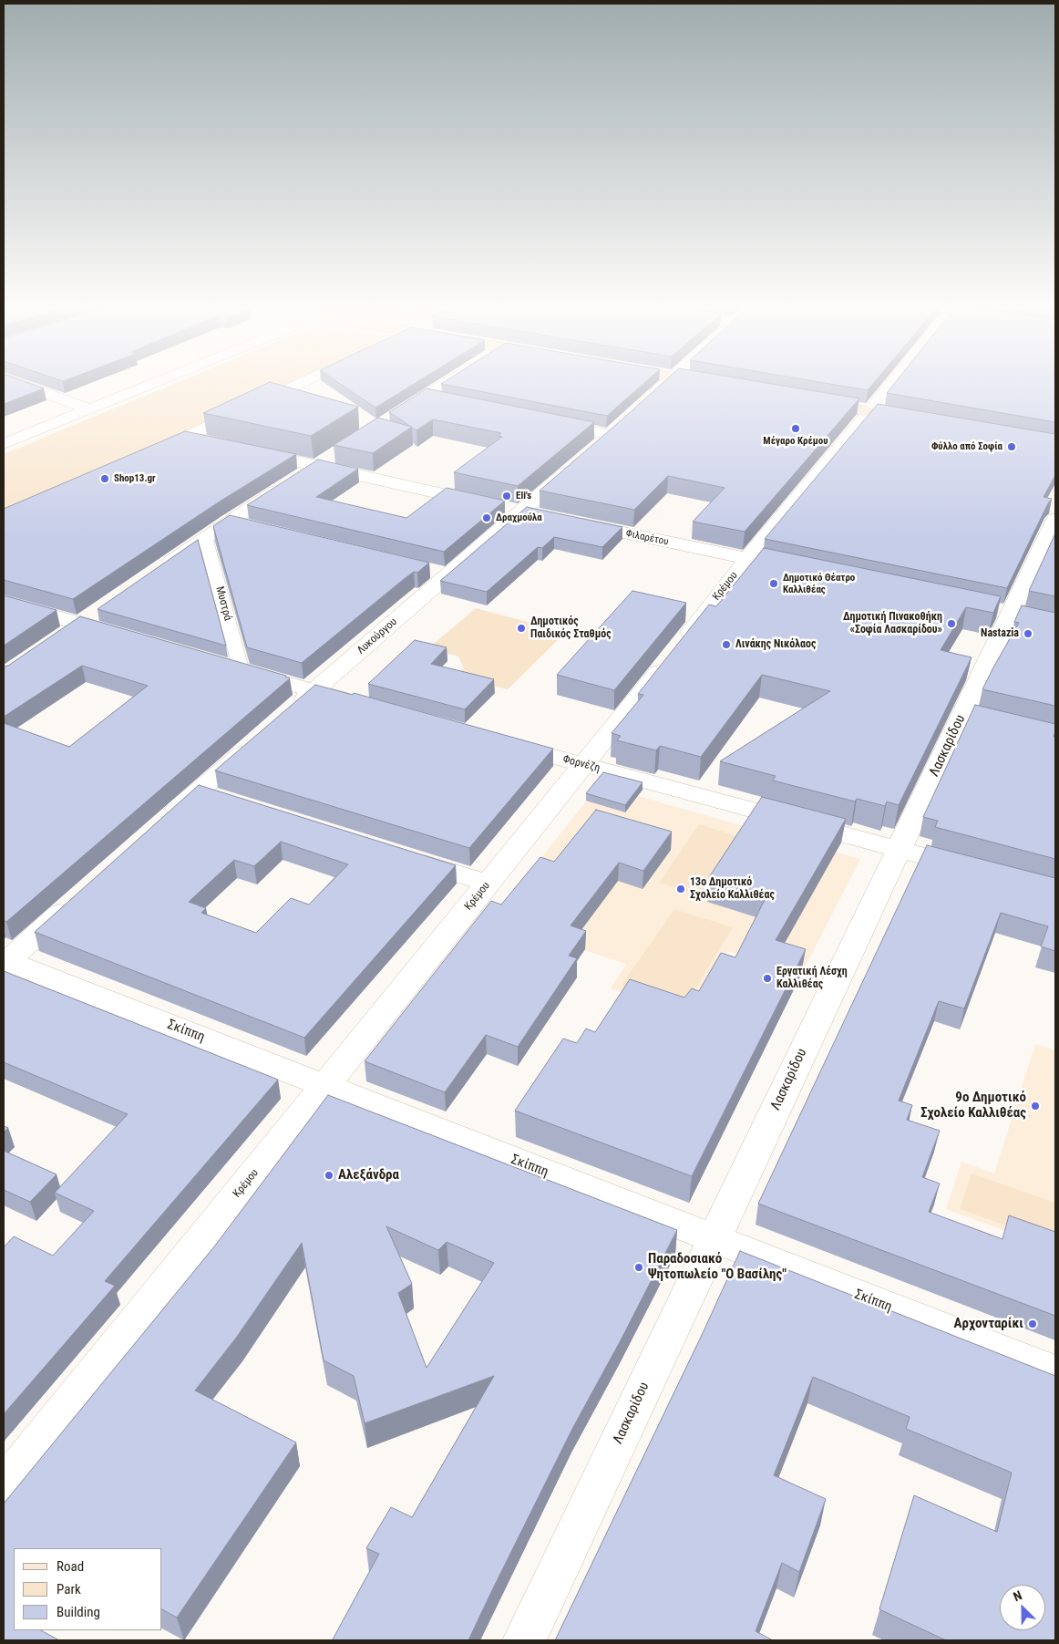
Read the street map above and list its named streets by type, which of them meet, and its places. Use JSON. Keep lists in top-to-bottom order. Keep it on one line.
{"streets":{"street":["Φιλαρέτου","Κρέμου","Μυστρά","Λυκούργου","Λασκαρίδου","Φορνέζη","Σκίππη"]},"crossings":[["Φιλαρέτου","Κρέμου"],["Κρέμου","Φορνέζη"],["Κρέμου","Σκίππη"],["Λασκαρίδου","Φορνέζη"],["Λασκαρίδου","Σκίππη"]],"places":["Μέγαρο Κρέμου","Φύλλο από Σοφία","Shop13.gr","Eli's","Δραχμούλα","Δημοτικό Θέατρο Καλλιθέας","Δημοτική Πινακοθήκη «Σοφία Λασκαρίδου»","Δημοτικός Παιδικός Σταθμός","Nastazia","Λινάκης Νικόλαος","13ο Δημοτικό Σχολείο Καλλιθέας","Εργατική Λέσχη Καλλιθέας","9ο Δημοτικό Σχολείο Καλλιθέας","Αλεξάνδρα","Παραδοσιακό Ψητοπωλείο \"Ο Βασίλης\"","Αρχονταρίκι"],"legend":["Road","Park","Building"],"north":"top left"}
